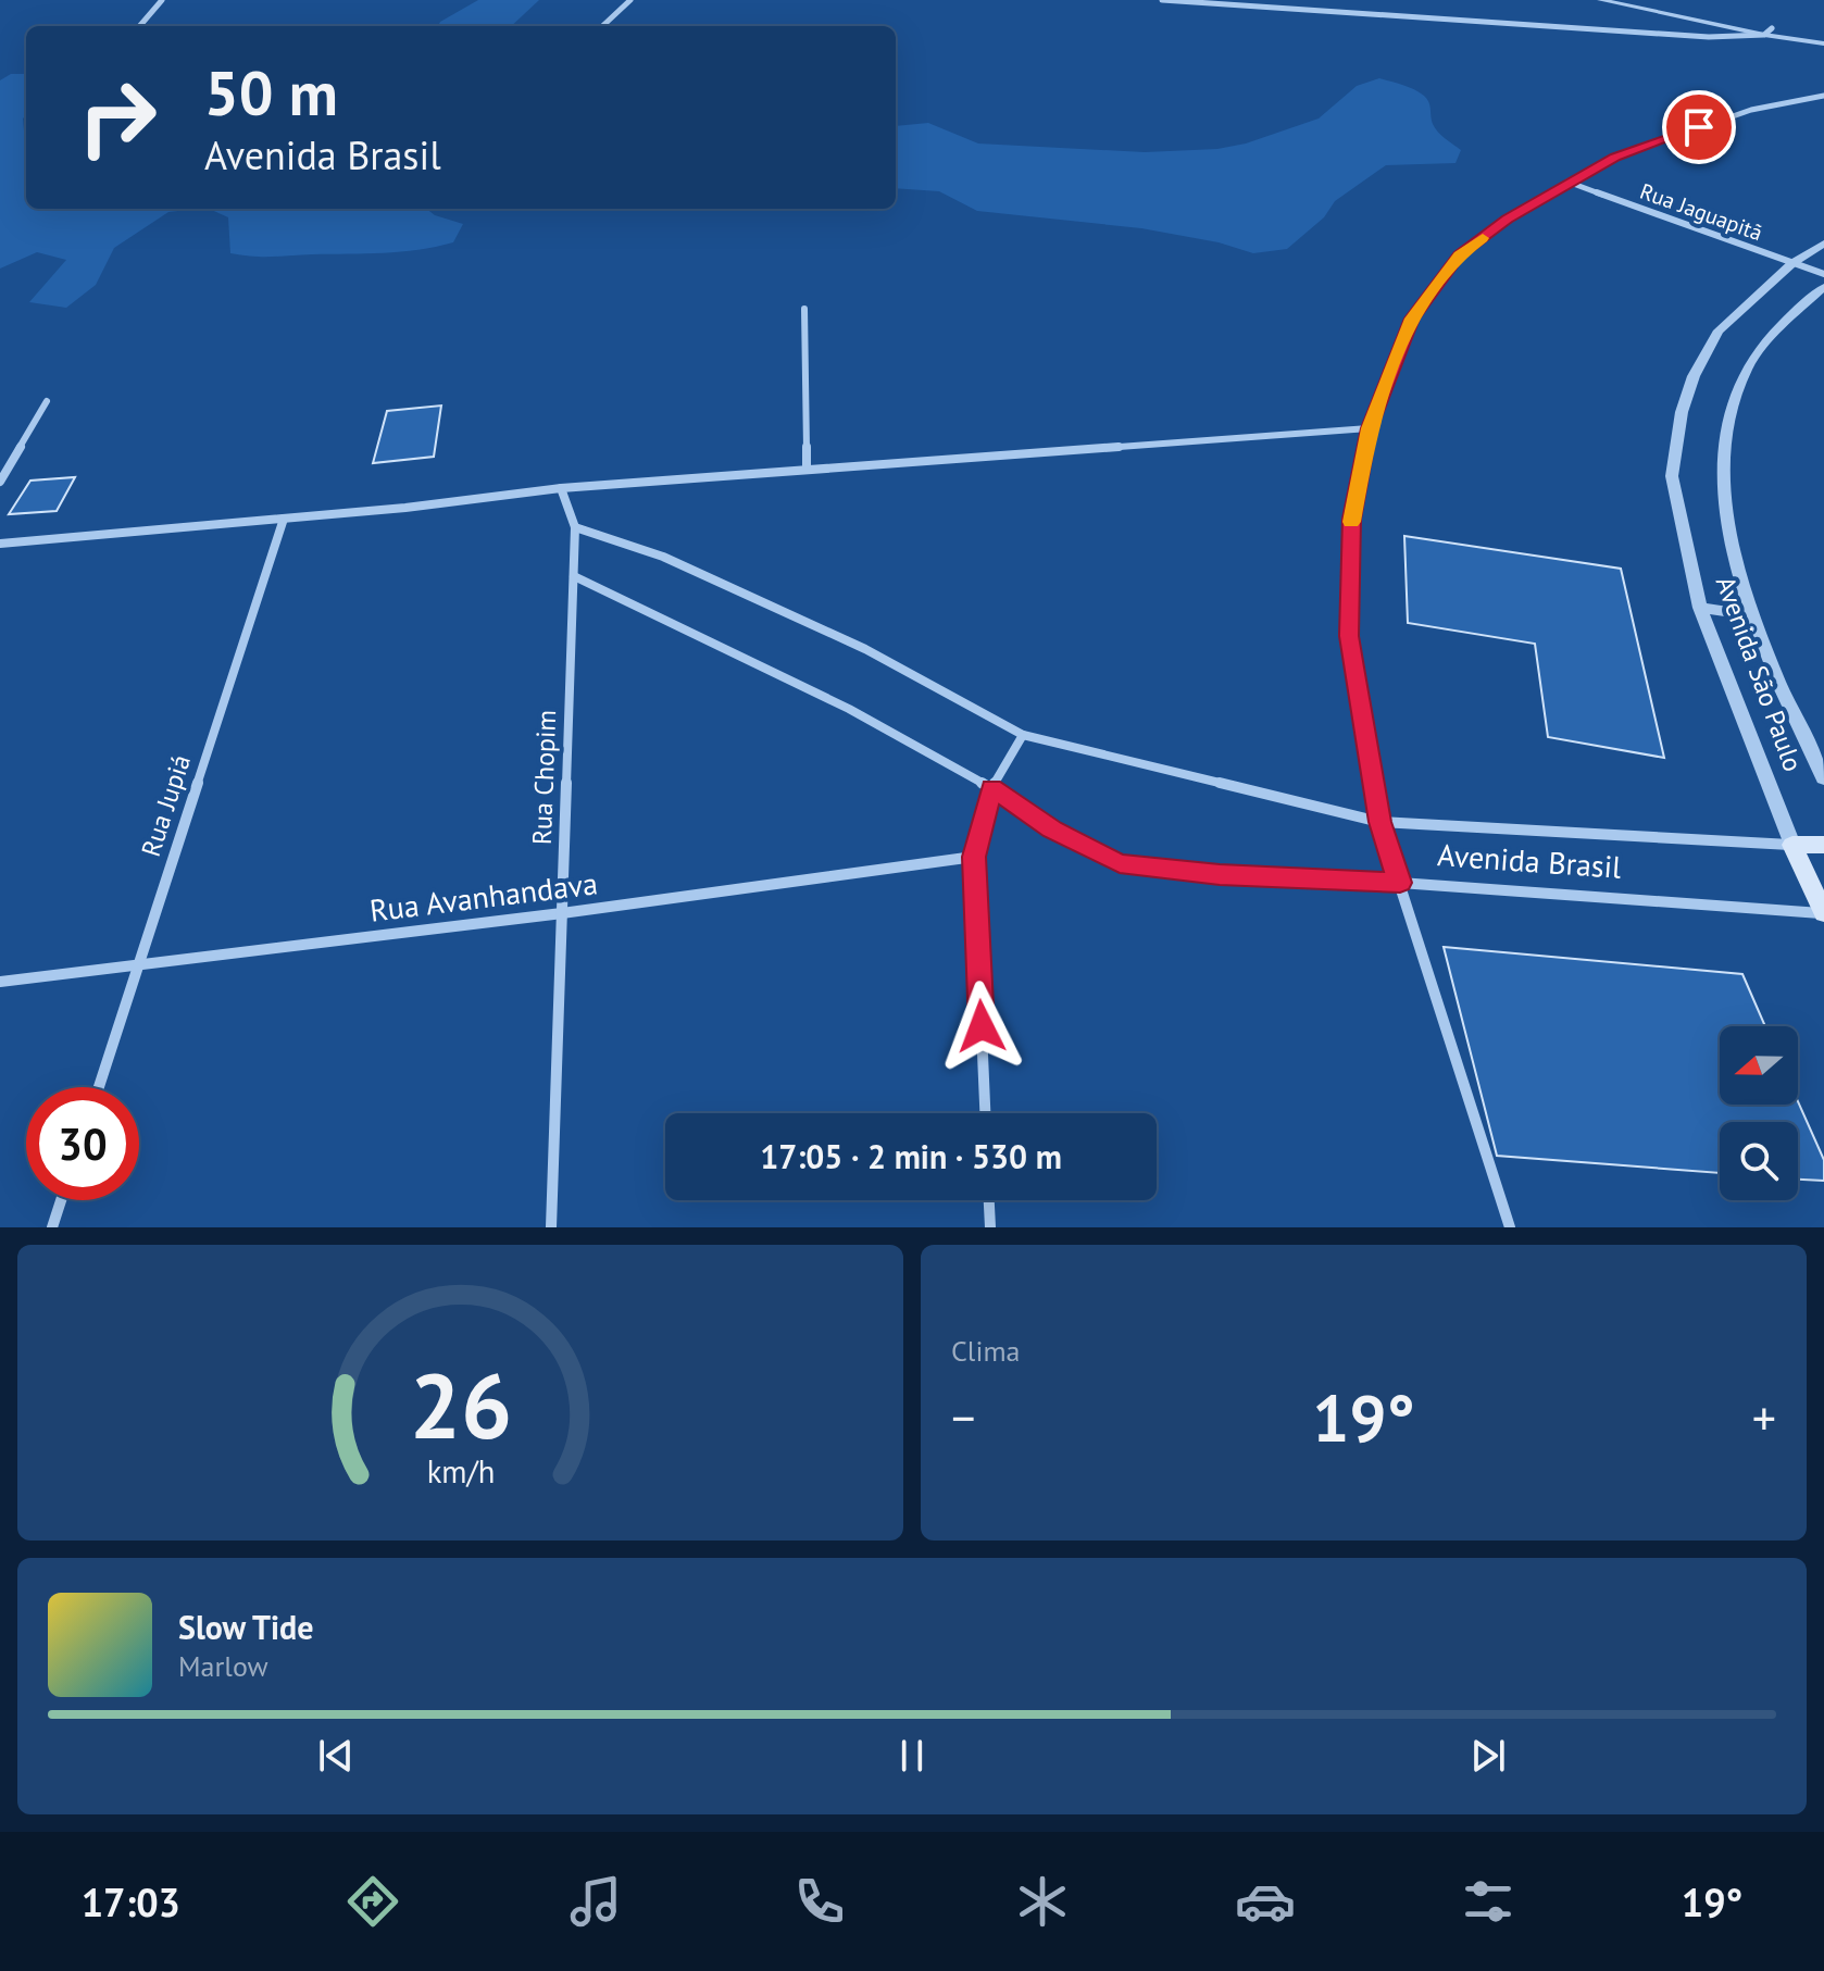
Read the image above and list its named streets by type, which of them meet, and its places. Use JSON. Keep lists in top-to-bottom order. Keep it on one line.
{"streets":{"main road":["Avenida São Paulo","Avenida Brasil"],"street":["Rua Jaguapitã","Rua Chopim","Rua Jupiá","Rua Avanhandava"]},"crossings":[["Rua Jaguapitã","Avenida São Paulo"],["Avenida São Paulo","Avenida Brasil"],["Rua Chopim","Avenida Brasil"],["Rua Chopim","Rua Avanhandava"],["Rua Jupiá","Rua Avanhandava"]],"north":"left","page":{"turn":["50 m","Avenida Brasil"],"limit":"30","trip":"17:05 · 2 min · 530 m","tile":"Clima","heat":["−","19°","+"],"song":["Slow Tide","Marlow"],"tabs":["17:03","19°"],"gauge":["26","km/h"]}}
